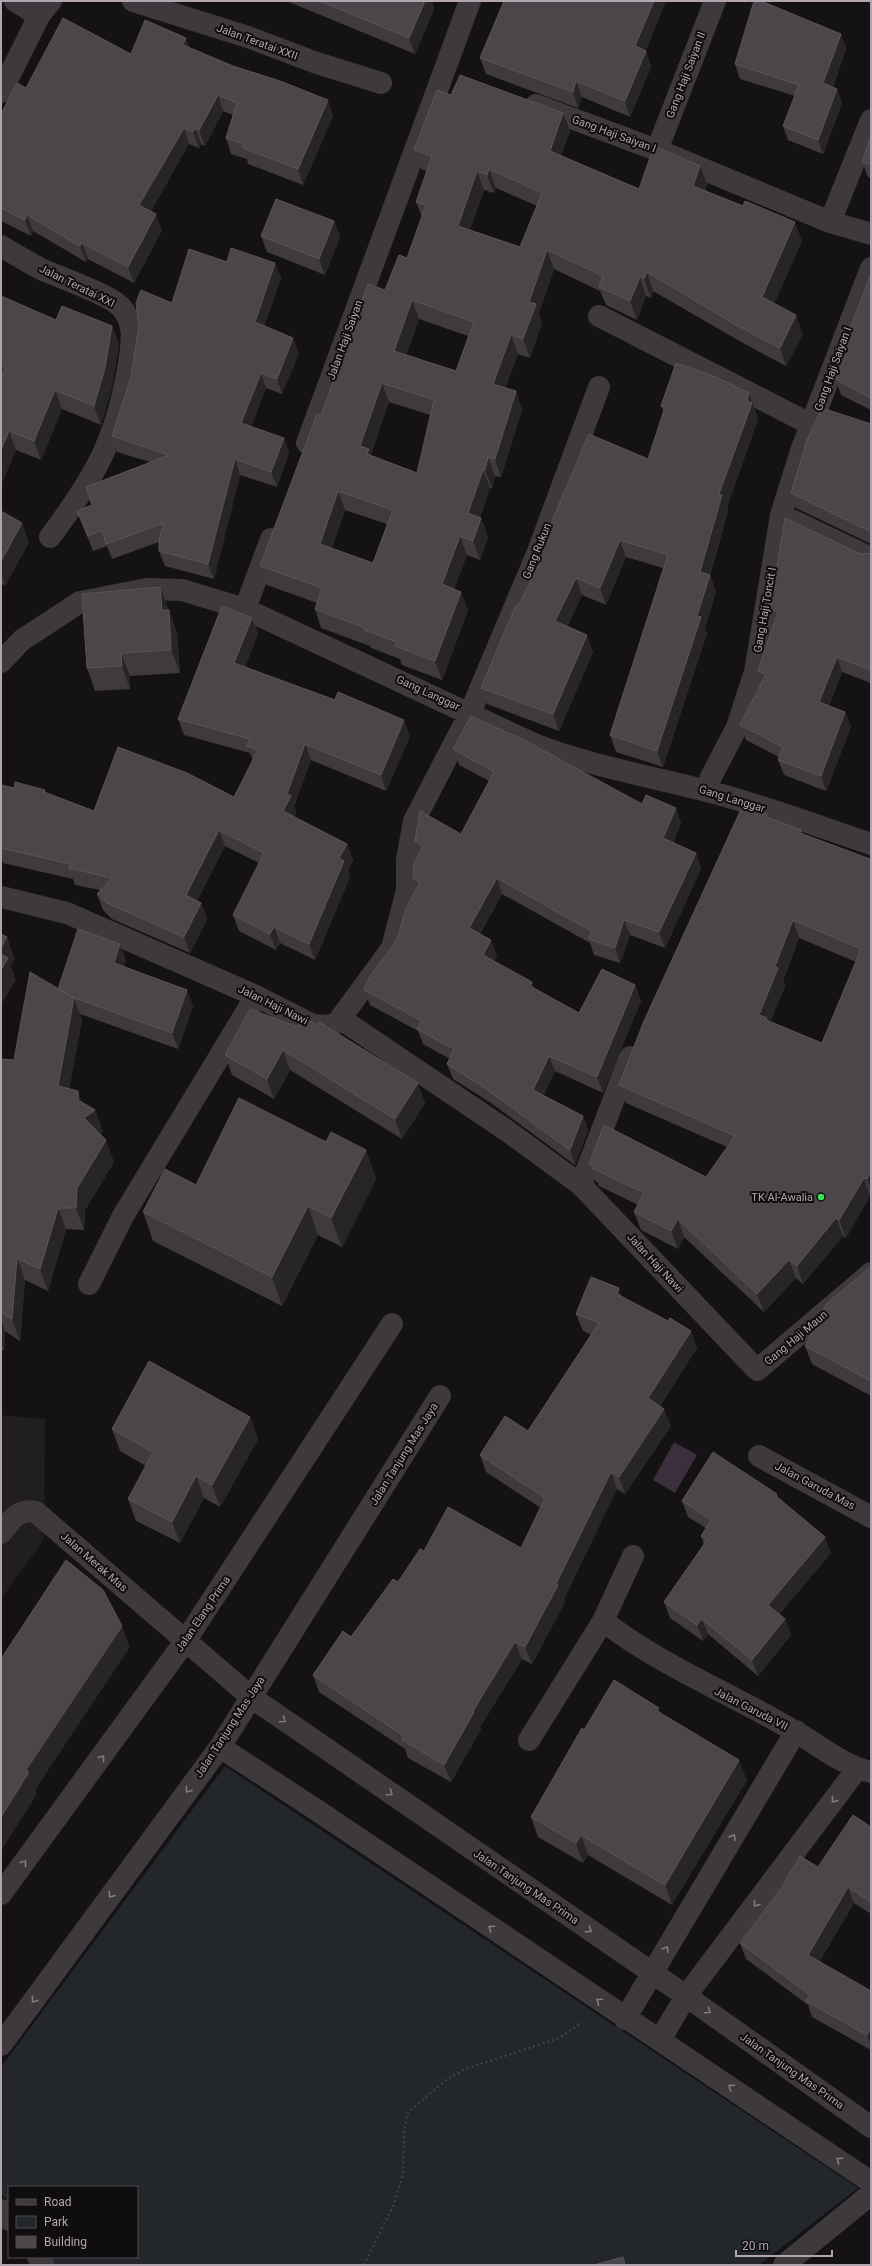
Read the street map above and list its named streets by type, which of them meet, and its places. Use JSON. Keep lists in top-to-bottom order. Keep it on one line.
{"streets":{"street":["Jalan Teratai XXII","Gang Haji Saiyan II","Gang Haji Saiyan I","Jalan Teratai XXI","Jalan Haji Saiyan","Gang Rukun","Gang Haji Toncit I","Gang Langgar","Jalan Haji Nawi","Gang Haji Maun","Jalan Tanjung Mas Jaya","Jalan Garuda Mas","Jalan Merak Mas","Jalan Elang Prima","Jalan Garuda VII","Jalan Tanjung Mas Prima"]},"crossings":[["Gang Haji Saiyan II","Gang Haji Saiyan I"],["Gang Haji Saiyan I","Gang Haji Toncit I"],["Gang Rukun","Gang Langgar"],["Gang Haji Toncit I","Gang Langgar"],["Jalan Haji Nawi","Gang Haji Maun"],["Jalan Tanjung Mas Jaya","Jalan Tanjung Mas Prima"],["Jalan Merak Mas","Jalan Elang Prima"],["Jalan Merak Mas","Jalan Tanjung Mas Prima"],["Jalan Elang Prima","Jalan Tanjung Mas Prima"],["Jalan Garuda VII","Jalan Tanjung Mas Prima"]],"one_way":["Jalan Tanjung Mas Jaya","Jalan Elang Prima"],"places":["TK Al-Awalia"],"legend":["Road","Park","Building"],"scale_bar":"20 m"}
